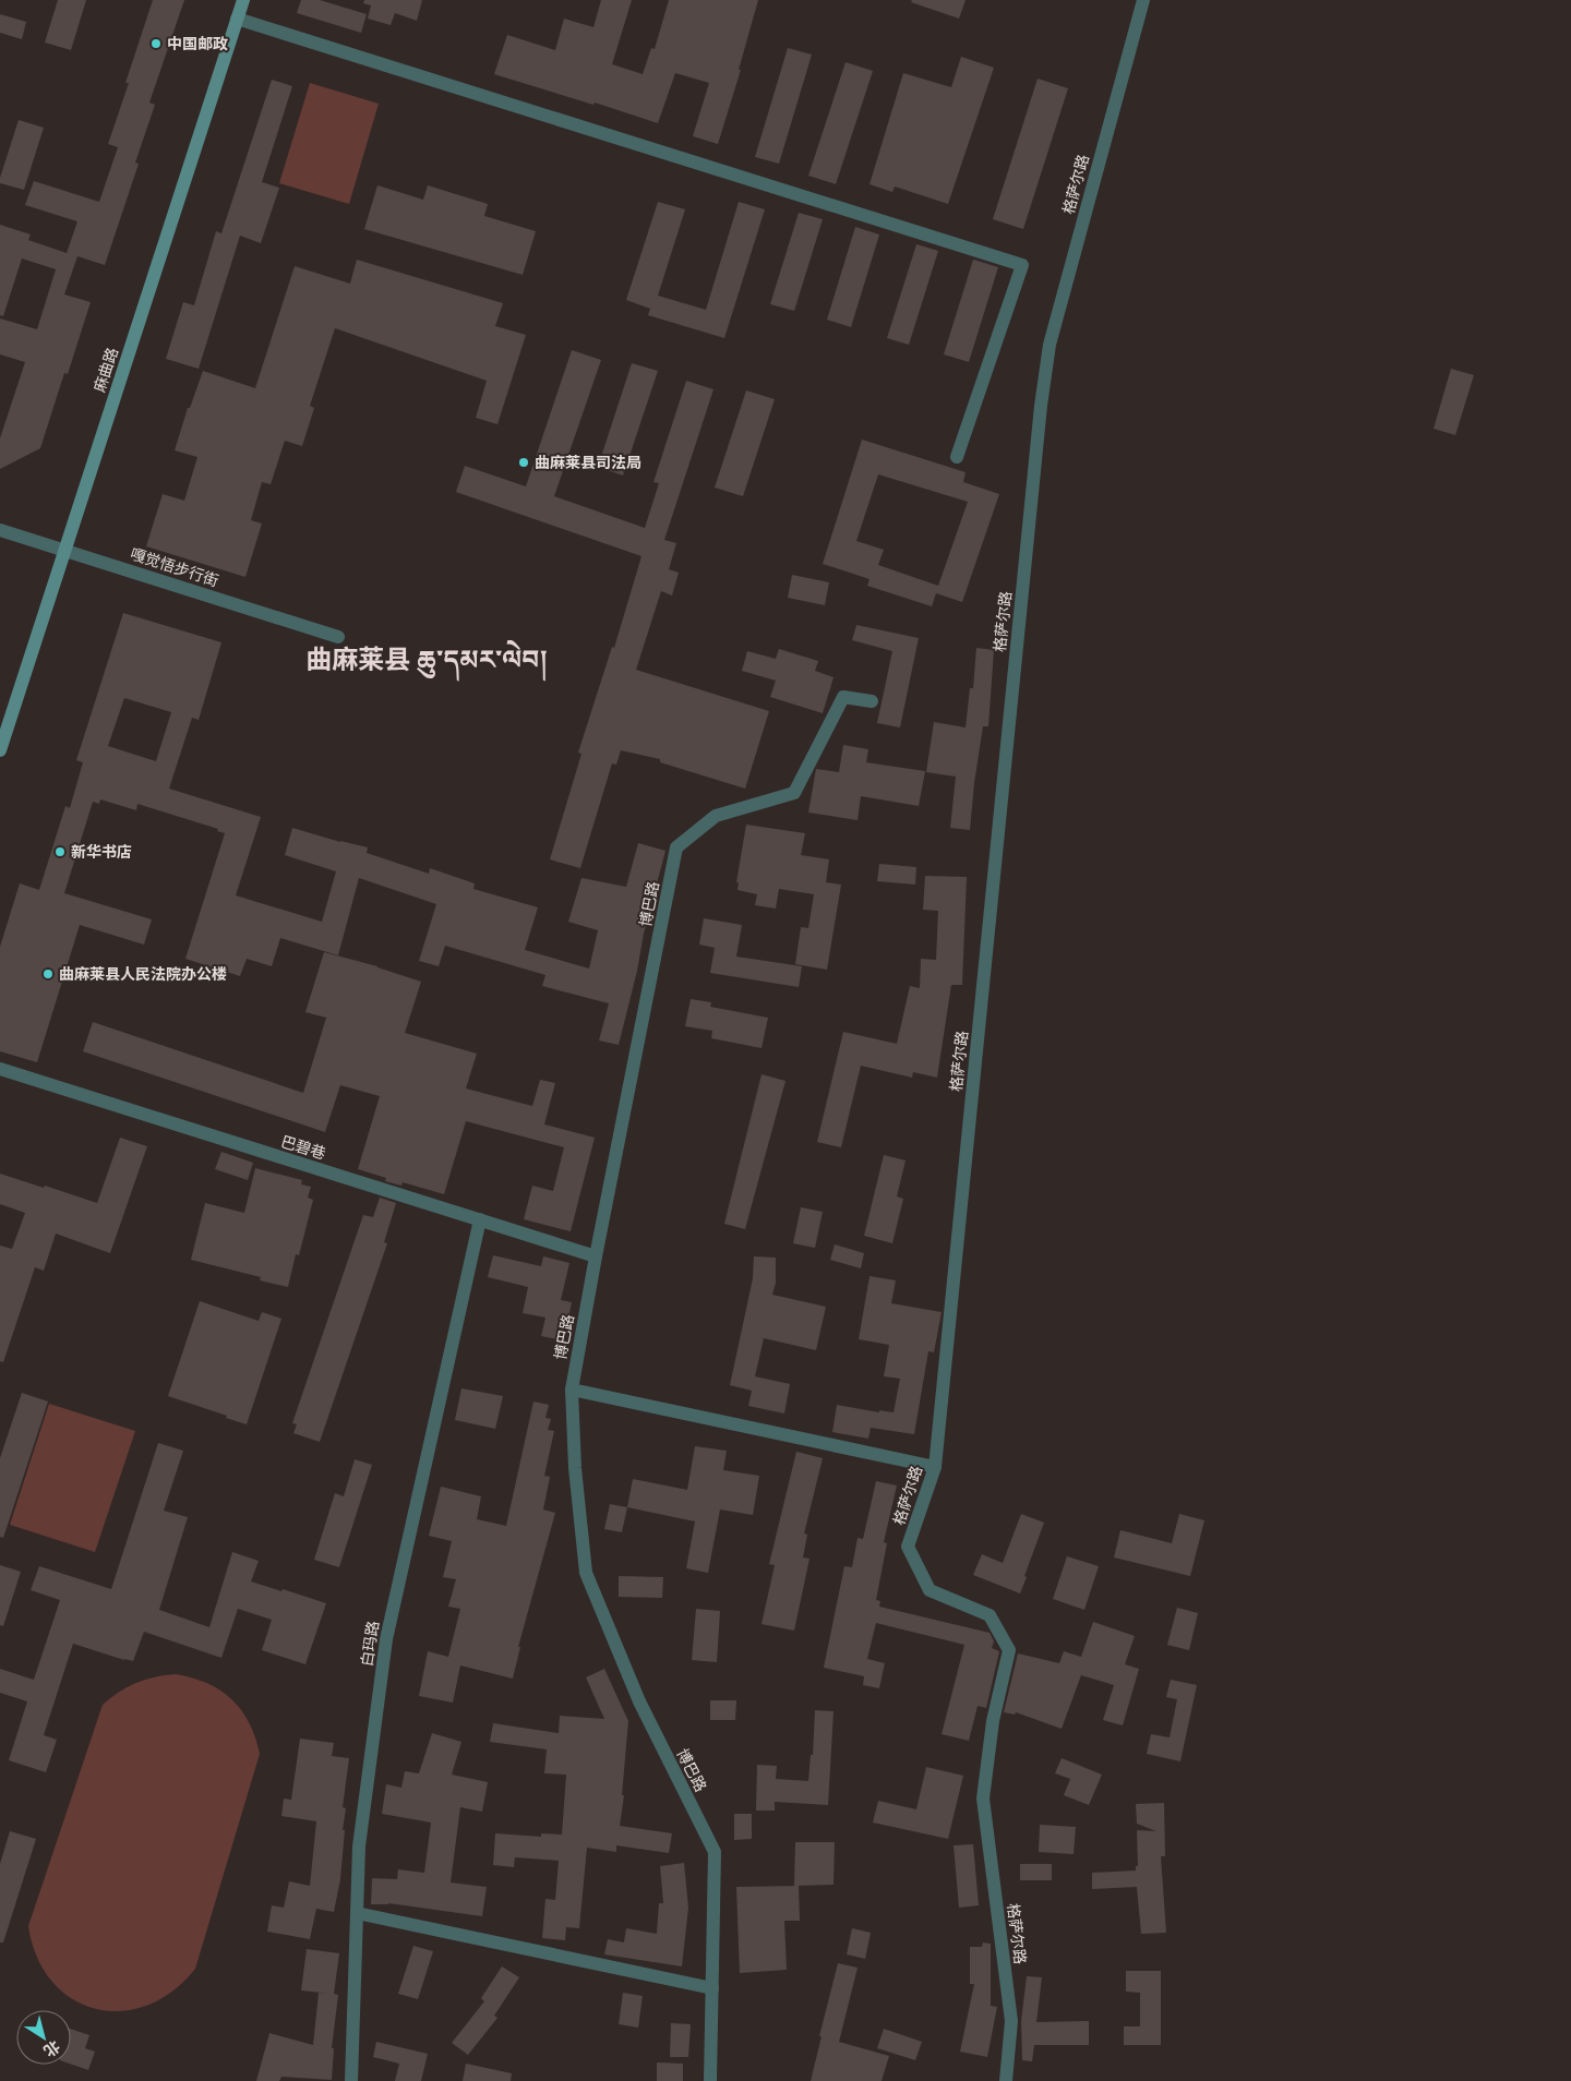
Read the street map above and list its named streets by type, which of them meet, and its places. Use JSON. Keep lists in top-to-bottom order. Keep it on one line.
{"streets":{"main road":["麻曲路"],"street":["格萨尔路","嘎觉悟步行街","博巴路","巴碧巷","白玛路"]},"crossings":[["麻曲路","嘎觉悟步行街"],["博巴路","巴碧巷"],["巴碧巷","白玛路"]],"districts":["曲麻莱县 ཆུ་དམར་ལེབ།"],"places":["中国邮政","曲麻莱县司法局","新华书店","曲麻莱县人民法院办公楼"],"north":"bottom right"}
